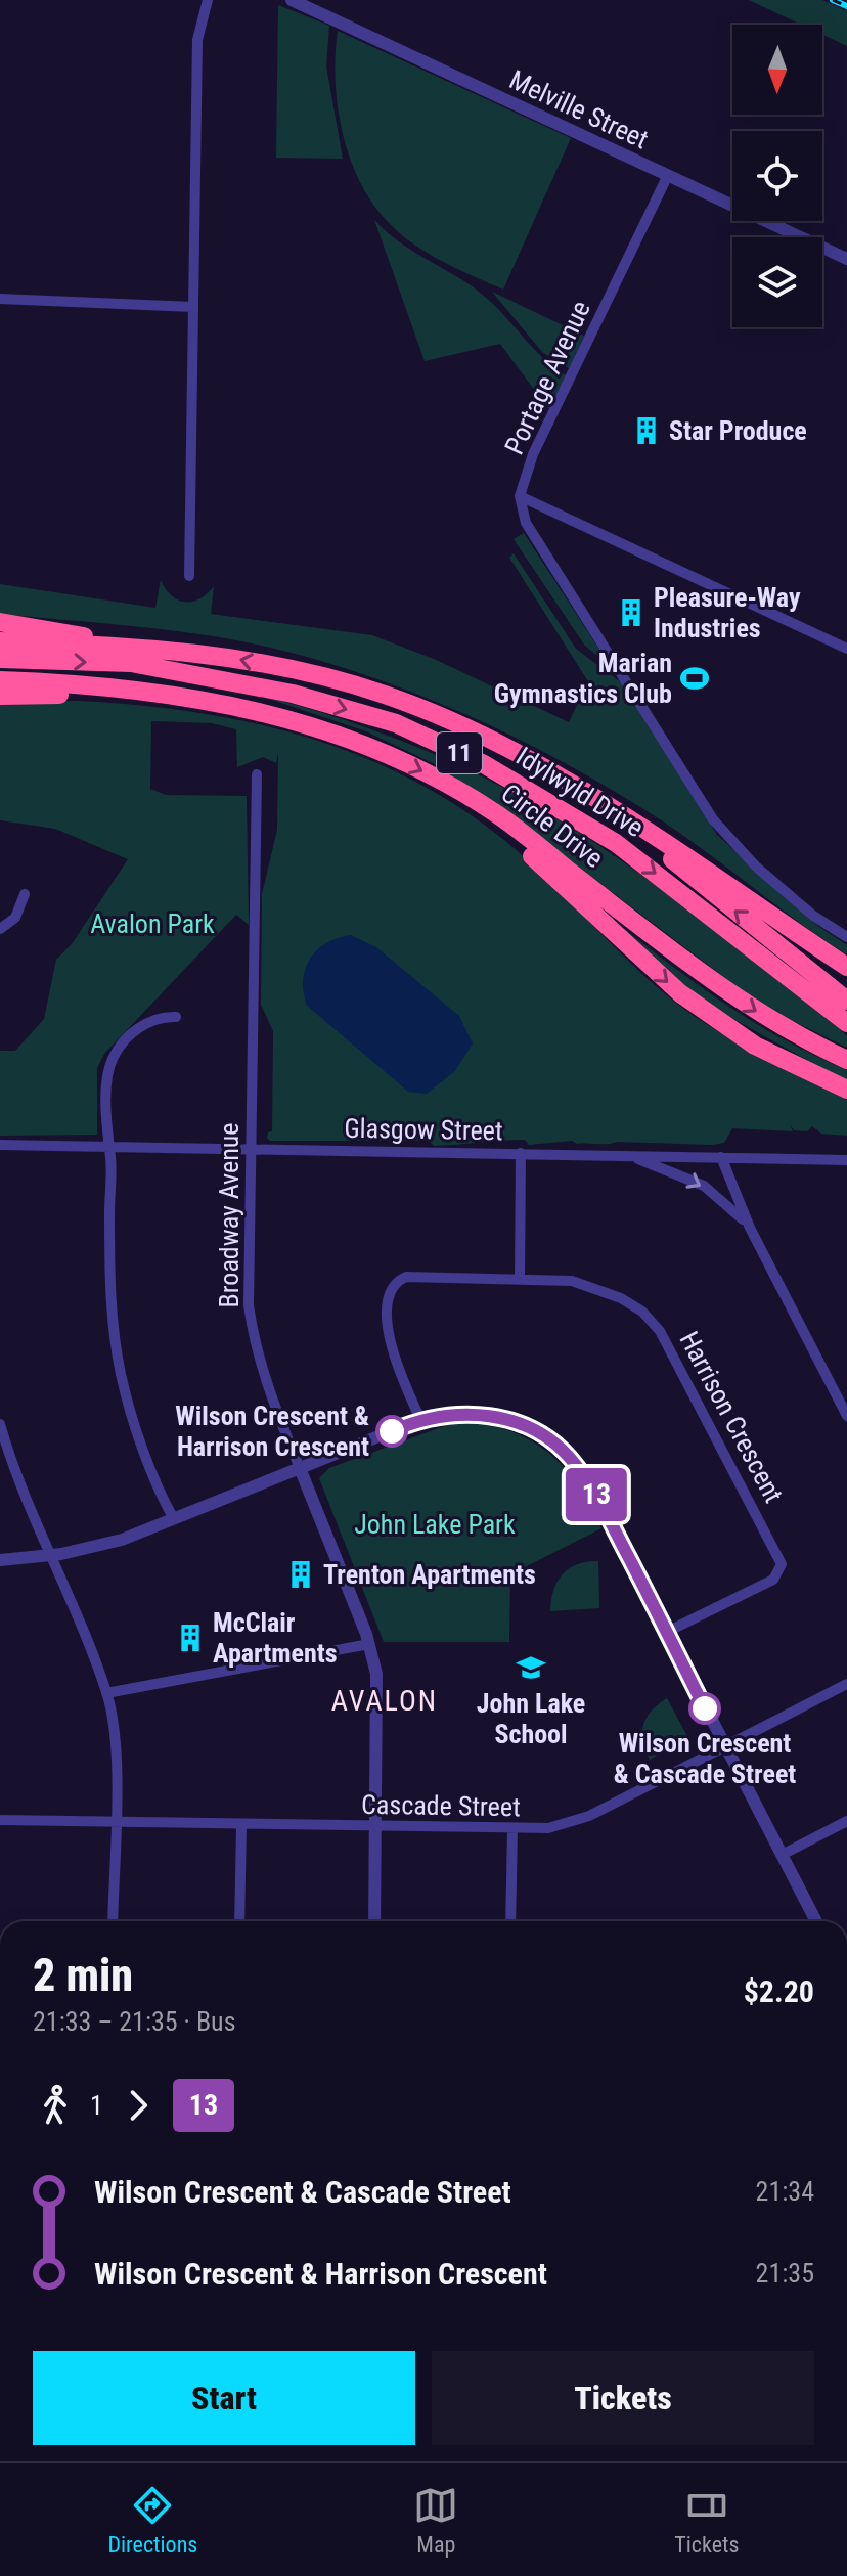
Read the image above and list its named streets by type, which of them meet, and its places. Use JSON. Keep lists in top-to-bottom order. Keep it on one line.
{"streets":{"highway":["11","Idylwyld Drive","Circle Drive"],"street":["Melville Street","Portage Avenue","Glasgow Street","Broadway Avenue","Harrison Crescent","Cascade Street"]},"crossings":[["Melville Street","Portage Avenue"],["Idylwyld Drive","Circle Drive"],["Glasgow Street","Broadway Avenue"],["Broadway Avenue","Cascade Street"]],"districts":["AVALON"],"parks":["Avalon Park","John Lake Park"],"places":{"building":["Star Produce","Pleasure-Way Industries","Trenton Apartments","McClair Apartments"],"sports":["Marian Gymnastics Club"],"other":["Wilson Crescent & Harrison Crescent","Wilson Crescent & Cascade Street"],"school or university":["John Lake School"]},"lines":["bus line 13"],"north":"bottom","page":{"on_map":"13","heading":["2 min","21:33 – 21:35 · Bus","$2.20"],"legs":["1","13"],"list":[{"name":"Wilson Crescent & Cascade Street","value":"21:34"},{"name":"Wilson Crescent & Harrison Crescent","value":"21:35"}],"buttons":["Start","Tickets"],"tabs":["Directions","Map","Tickets"]}}
